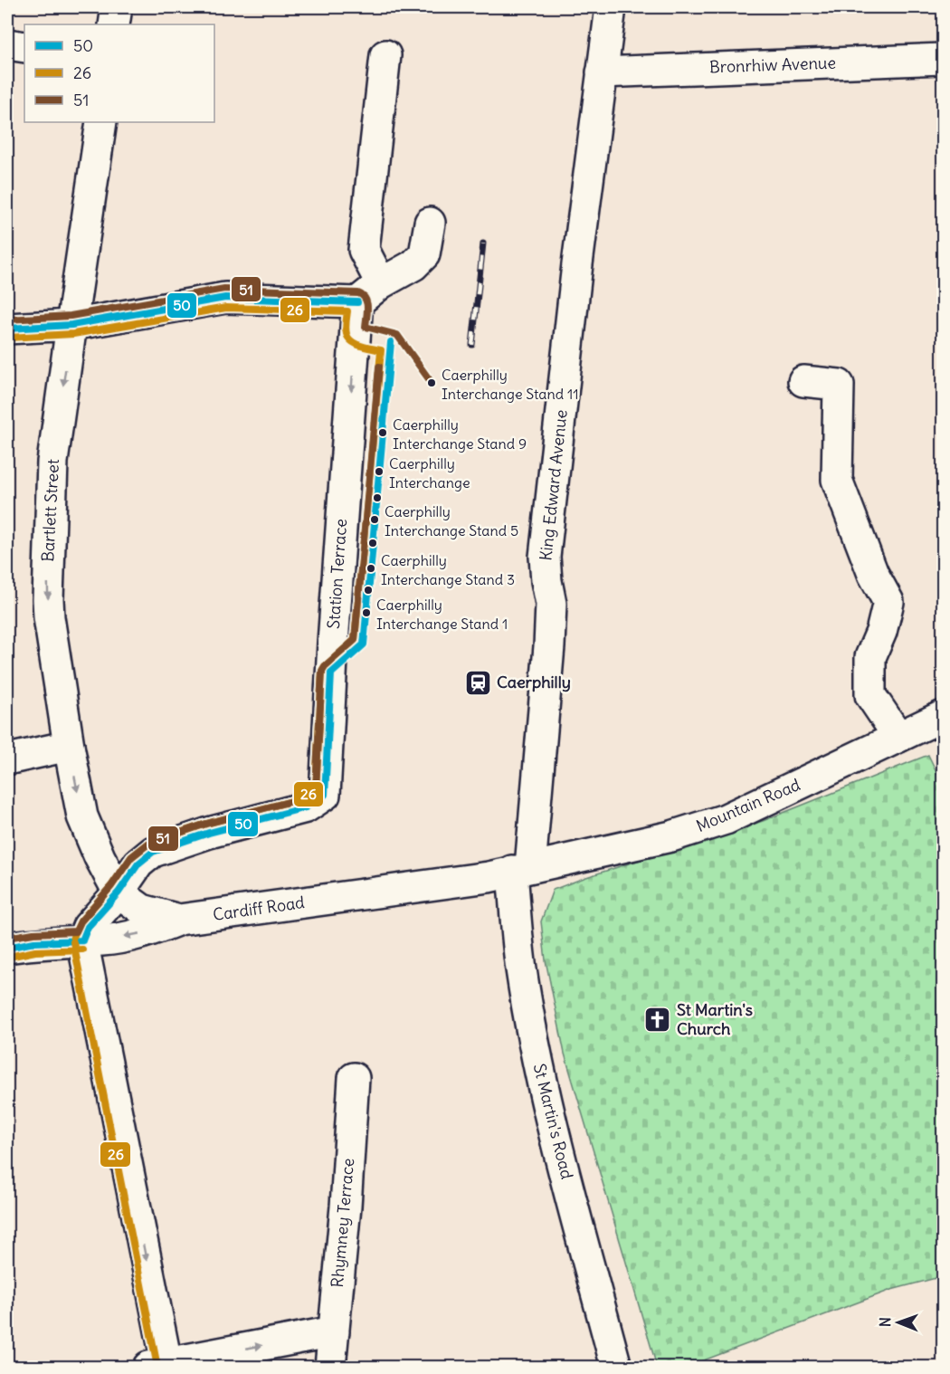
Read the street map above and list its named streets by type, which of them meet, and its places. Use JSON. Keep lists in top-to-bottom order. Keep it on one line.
{"streets":{"street":["Bronrhiw Avenue","King Edward Avenue","Bartlett Street","Station Terrace","Mountain Road","Cardiff Road","St Martin's Road","Rhymney Terrace"]},"crossings":[["Bronrhiw Avenue","King Edward Avenue"],["King Edward Avenue","Mountain Road"],["King Edward Avenue","Cardiff Road"],["King Edward Avenue","St Martin's Road"],["Bartlett Street","Station Terrace"],["Station Terrace","Cardiff Road"],["Mountain Road","Cardiff Road"],["Mountain Road","St Martin's Road"],["Cardiff Road","St Martin's Road"]],"one_way":["Bartlett Street","Station Terrace"],"places":{"other":["Caerphilly Interchange Stand 11","Caerphilly Interchange Stand 9","Caerphilly Interchange","Caerphilly Interchange Stand 5","Caerphilly Interchange Stand 3","Caerphilly Interchange Stand 1"],"station":["Caerphilly"],"church":["St Martin's Church"]},"lines":["transit line 51","transit line 50","transit line 26"],"legend":["50","26","51"],"north":"left"}
